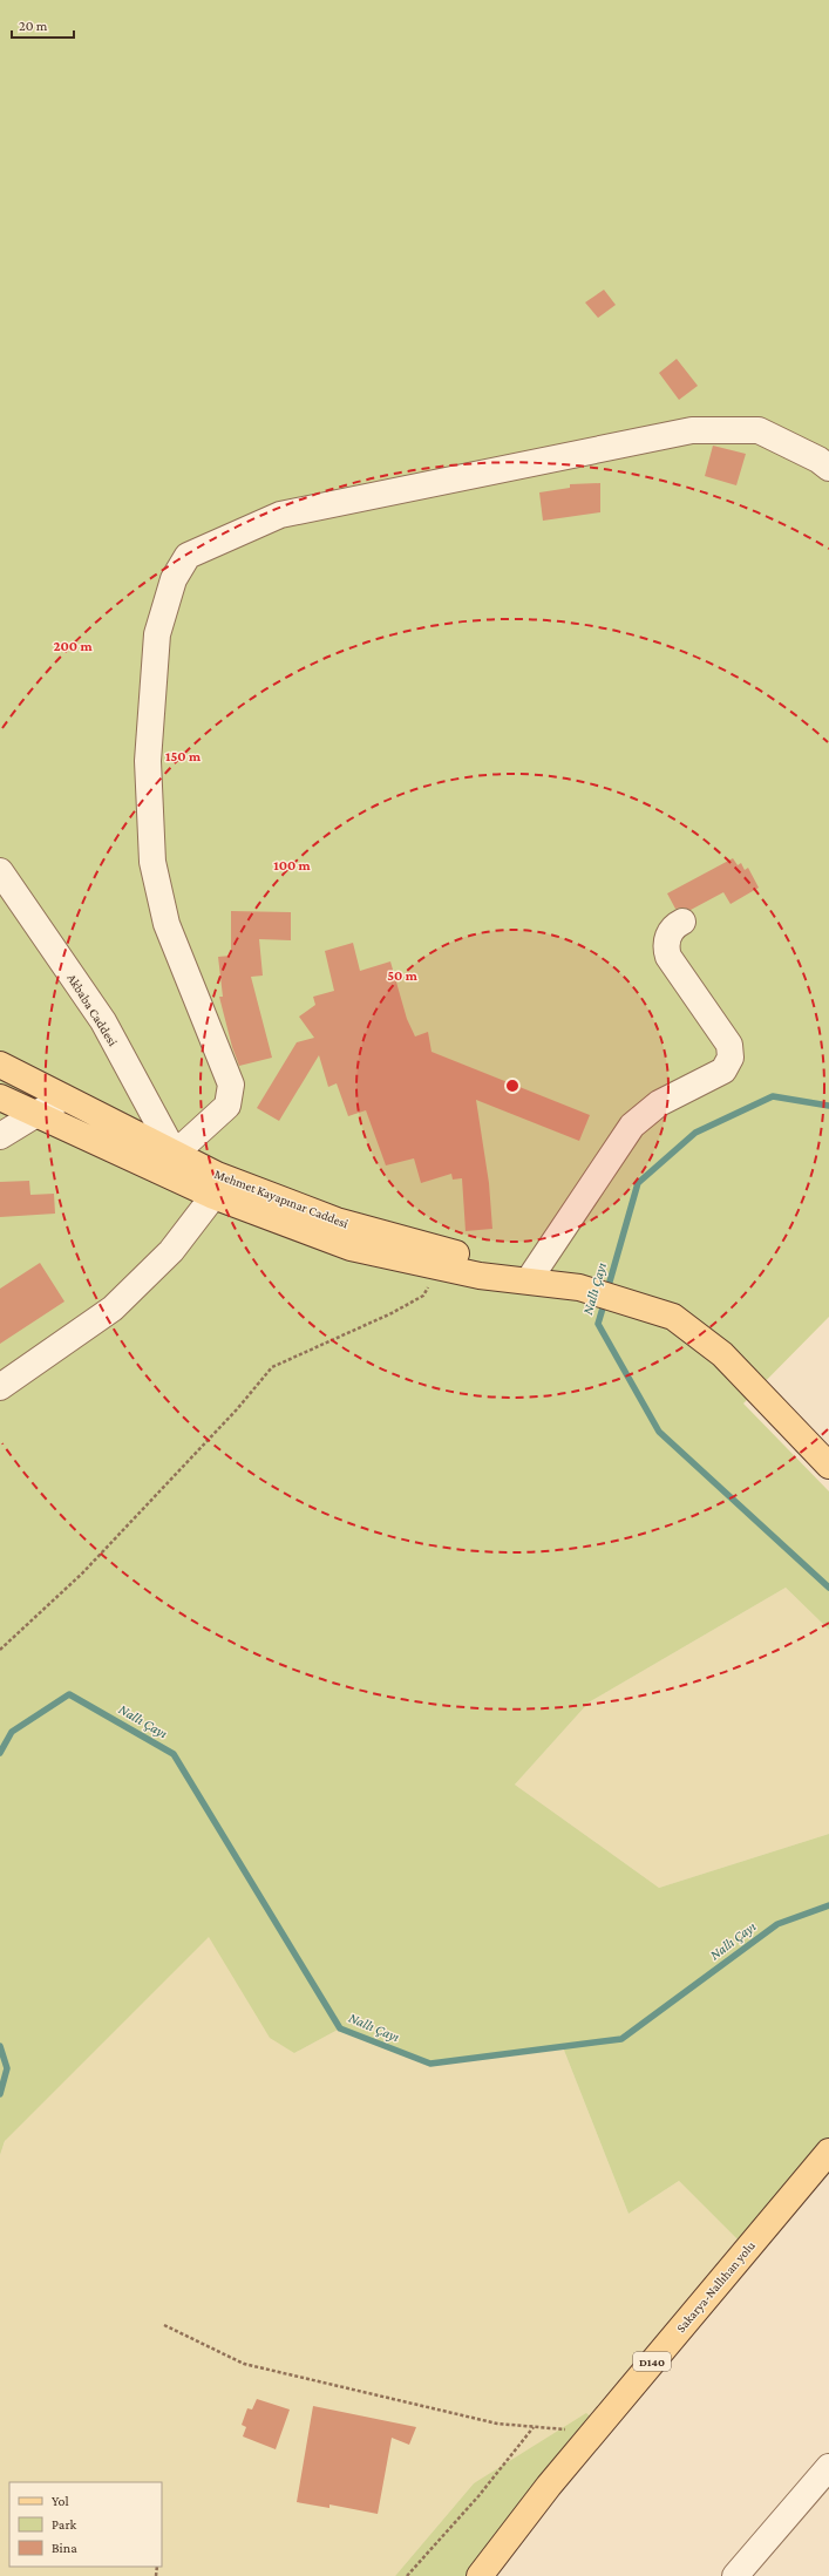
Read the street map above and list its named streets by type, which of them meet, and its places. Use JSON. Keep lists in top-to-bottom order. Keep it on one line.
{"streets":{"main road":["Mehmet Kayapınar Caddesi","Sakarya-Nallıhan yolu","D140"],"street":["Akbaba Caddesi"]},"crossings":[["Akbaba Caddesi","Mehmet Kayapınar Caddesi"]],"water":["Nallı Çayı"],"legend":["Yol","Park","Bina"],"scale_bar":"20 m","rings":["200 m","150 m","100 m","50 m"]}
